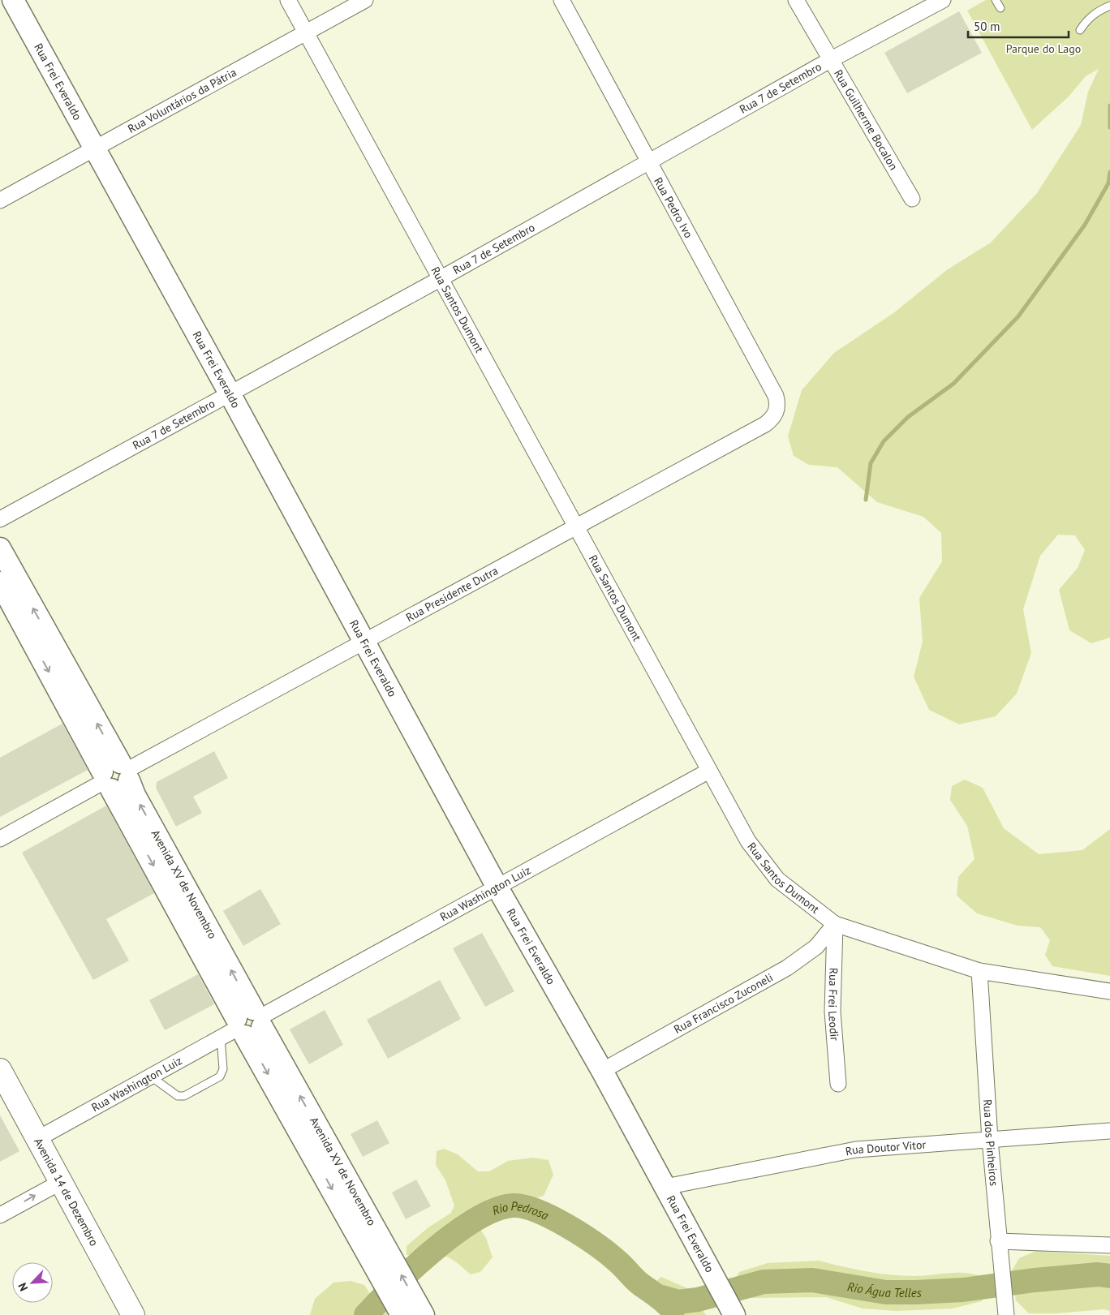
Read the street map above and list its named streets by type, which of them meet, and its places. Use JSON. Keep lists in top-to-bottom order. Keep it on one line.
{"streets":{"main road":["Avenida 14 de Dezembro"],"street":["Rua Frei Everaldo","Rua 7 de Setembro","Rua Voluntários da Pátria","Rua Guilherme Bocalon","Rua Pedro Ivo","Rua Santos Dumont","Rua Presidente Dutra","Avenida XV de Novembro","Rua Washington Luiz","Rua Francisco Zuconeli","Rua Frei Leodir","Rua dos Pinheiros","Rua Doutor Vitor"]},"crossings":[["Rua Frei Everaldo","Rua 7 de Setembro"],["Rua Frei Everaldo","Rua Voluntários da Pátria"],["Rua Frei Everaldo","Rua Presidente Dutra"],["Rua Frei Everaldo","Rua Washington Luiz"],["Rua Frei Everaldo","Rua Francisco Zuconeli"],["Rua Frei Everaldo","Rua Doutor Vitor"],["Rua 7 de Setembro","Rua Guilherme Bocalon"],["Rua 7 de Setembro","Rua Pedro Ivo"],["Rua 7 de Setembro","Rua Santos Dumont"],["Rua Voluntários da Pátria","Rua Santos Dumont"],["Rua Pedro Ivo","Rua Presidente Dutra"],["Rua Santos Dumont","Rua Presidente Dutra"],["Rua Santos Dumont","Rua Washington Luiz"],["Rua Santos Dumont","Rua Francisco Zuconeli"],["Rua Santos Dumont","Rua Frei Leodir"],["Rua Santos Dumont","Rua dos Pinheiros"],["Rua Presidente Dutra","Avenida XV de Novembro"],["Avenida XV de Novembro","Rua Washington Luiz"],["Rua Washington Luiz","Avenida 14 de Dezembro"],["Rua Francisco Zuconeli","Rua Frei Leodir"],["Rua dos Pinheiros","Rua Doutor Vitor"]],"water":["Rio Pedrosa","Rio Água Telles"],"parks":["Parque do Lago"],"scale_bar":"50 m","north":"bottom left"}
